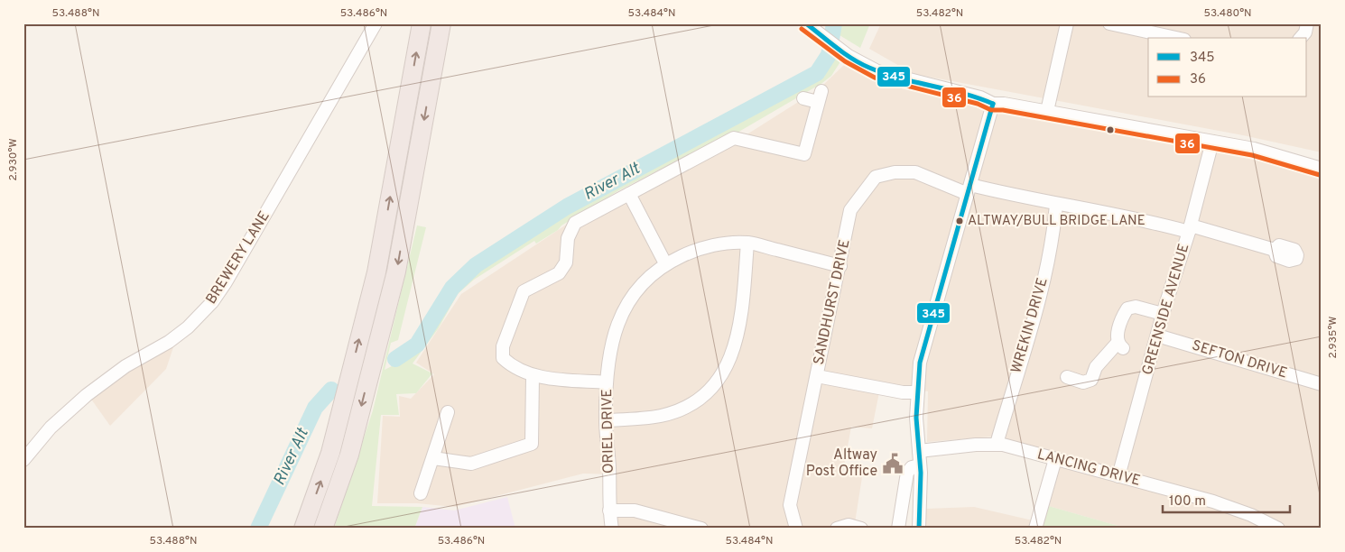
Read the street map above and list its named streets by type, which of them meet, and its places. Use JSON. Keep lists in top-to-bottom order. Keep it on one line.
{"streets":{"street":["BREWERY LANE","SANDHURST DRIVE","GREENSIDE AVENUE","WREKIN DRIVE","SEFTON DRIVE","ORIEL DRIVE","LANCING DRIVE"]},"crossings":[["SANDHURST DRIVE","GREENSIDE AVENUE"],["SANDHURST DRIVE","WREKIN DRIVE"],["SANDHURST DRIVE","ORIEL DRIVE"],["GREENSIDE AVENUE","SEFTON DRIVE"],["GREENSIDE AVENUE","LANCING DRIVE"],["WREKIN DRIVE","LANCING DRIVE"]],"water":["River Alt"],"places":{"other":["ALTWAY/BULL BRIDGE LANE"],"public building":["Altway Post Office"]},"lines":["transit line 345","transit line 36"],"legend":["345","36"],"scale_bar":"100 m","coordinates":["53.488°N","53.486°N","53.484°N","53.482°N","53.480°N","2.930°W","2.935°W"]}
